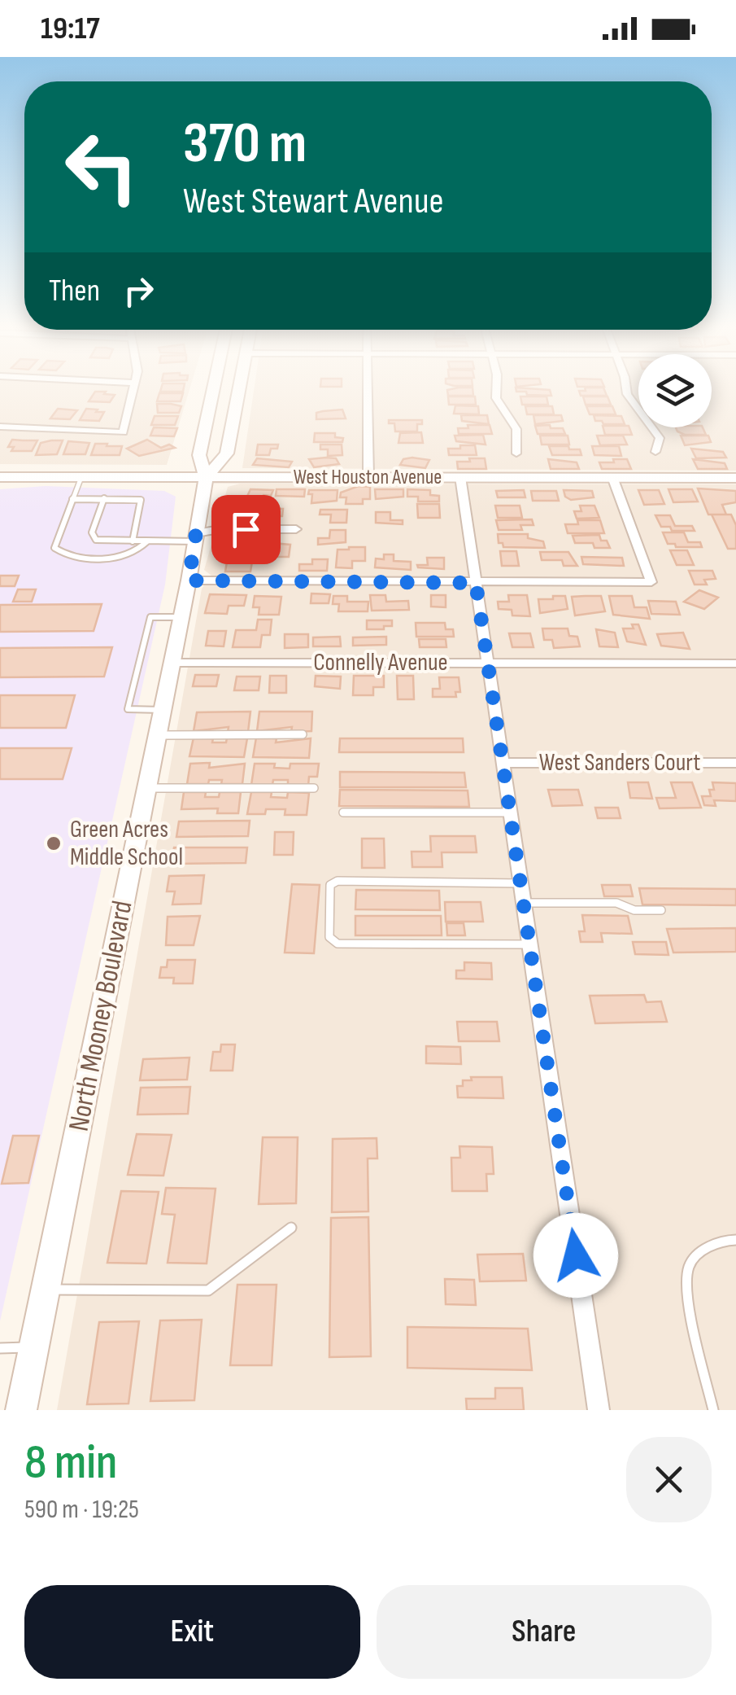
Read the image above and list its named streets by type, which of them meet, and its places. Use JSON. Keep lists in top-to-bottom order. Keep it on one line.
{"streets":{"street":["West Houston Avenue","Connelly Avenue","West Sanders Court","North Mooney Boulevard"]},"crossings":[["West Houston Avenue","North Mooney Boulevard"],["Connelly Avenue","North Mooney Boulevard"]],"places":["Green Acres Middle School"],"page":{"status":"19:17","turn":["370 m","West Stewart Avenue"],"then":"Then","heading":["8 min","590 m · 19:25"],"buttons":["Exit","Share"]}}
